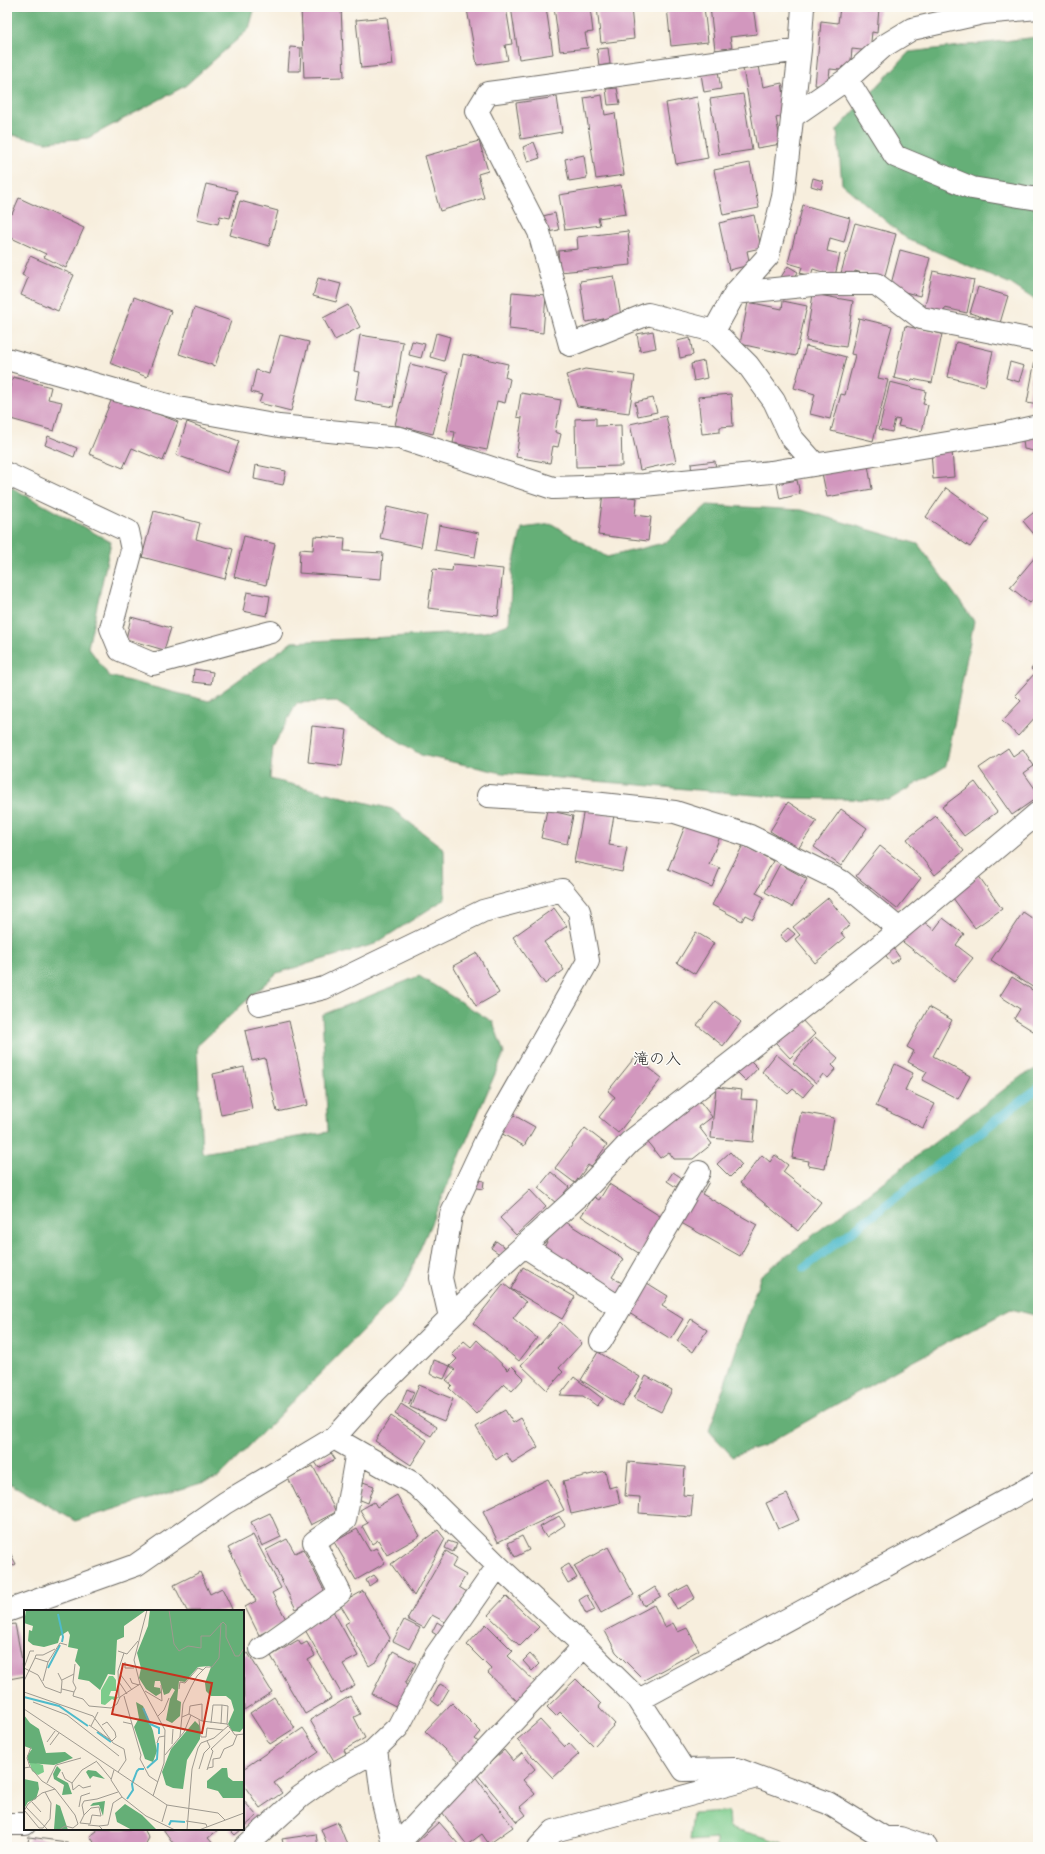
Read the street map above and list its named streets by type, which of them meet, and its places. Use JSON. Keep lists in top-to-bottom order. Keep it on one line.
{"districts":["滝の入"]}
